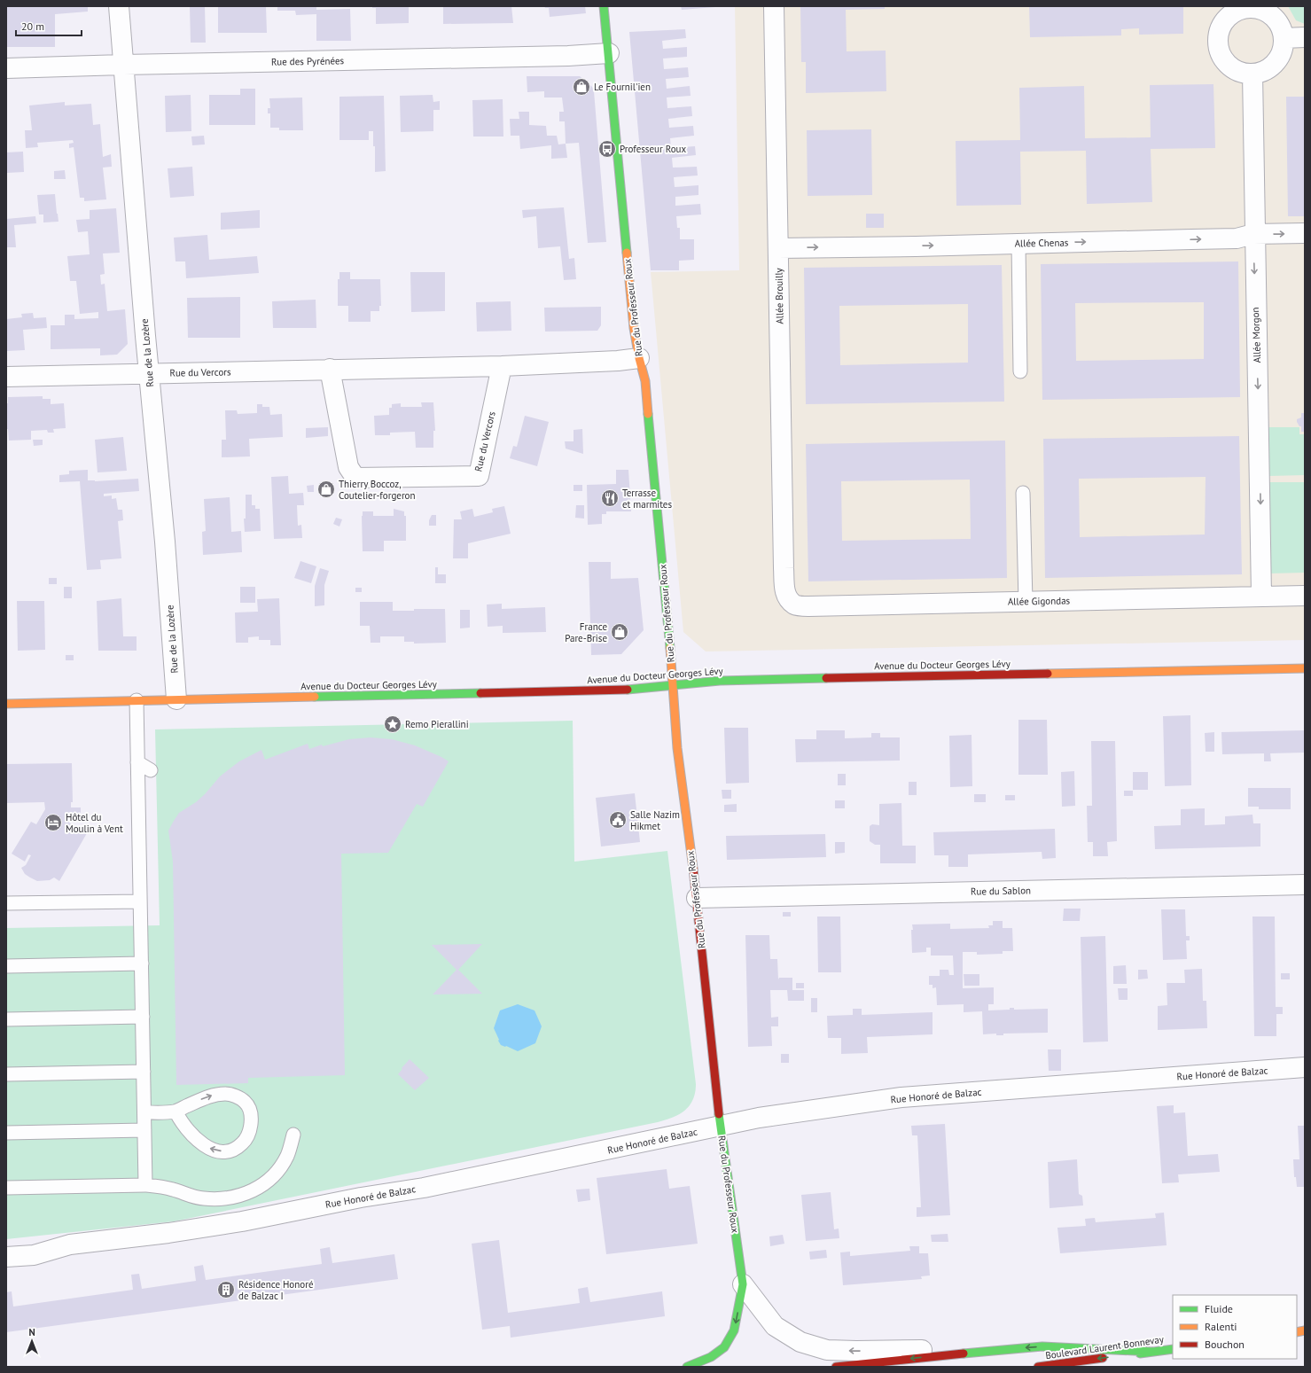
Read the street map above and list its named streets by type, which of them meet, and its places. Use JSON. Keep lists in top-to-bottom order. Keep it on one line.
{"streets":{"main road":["Rue du Professeur Roux","Avenue du Docteur Georges Lévy","Boulevard Laurent Bonnevay"],"street":["Rue des Pyrénées","Allée Chenas","Allée Brouilly","Allée Morgon","Rue de la Lozère","Rue du Vercors","Allée Gigondas","Rue du Sablon","Rue Honoré de Balzac"]},"crossings":[["Rue des Pyrénées","Rue du Professeur Roux"],["Rue des Pyrénées","Rue de la Lozère"],["Allée Chenas","Allée Brouilly"],["Allée Chenas","Allée Morgon"],["Allée Brouilly","Allée Gigondas"],["Rue du Professeur Roux","Rue du Vercors"],["Rue du Professeur Roux","Avenue du Docteur Georges Lévy"],["Rue du Professeur Roux","Rue du Sablon"],["Rue du Professeur Roux","Rue Honoré de Balzac"],["Allée Morgon","Allée Gigondas"],["Rue de la Lozère","Rue du Vercors"],["Rue de la Lozère","Avenue du Docteur Georges Lévy"]],"one_way":["Allée Chenas","Allée Morgon"],"places":{"shop":["Le Fournil'ien","Thierry Boccoz, Coutelier-forgeron","France Pare-Brise"],"bus stop":["Professeur Roux"],"restaurant":["Terrasse et marmites"],"place":["Remo Pierallini"],"public building":["Salle Nazim Hikmet"],"hotel":["Hôtel du Moulin à Vent"],"building":["Résidence Honoré de Balzac I"]},"legend":["Fluide","Ralenti","Bouchon"],"scale_bar":"20 m","north":"top"}
